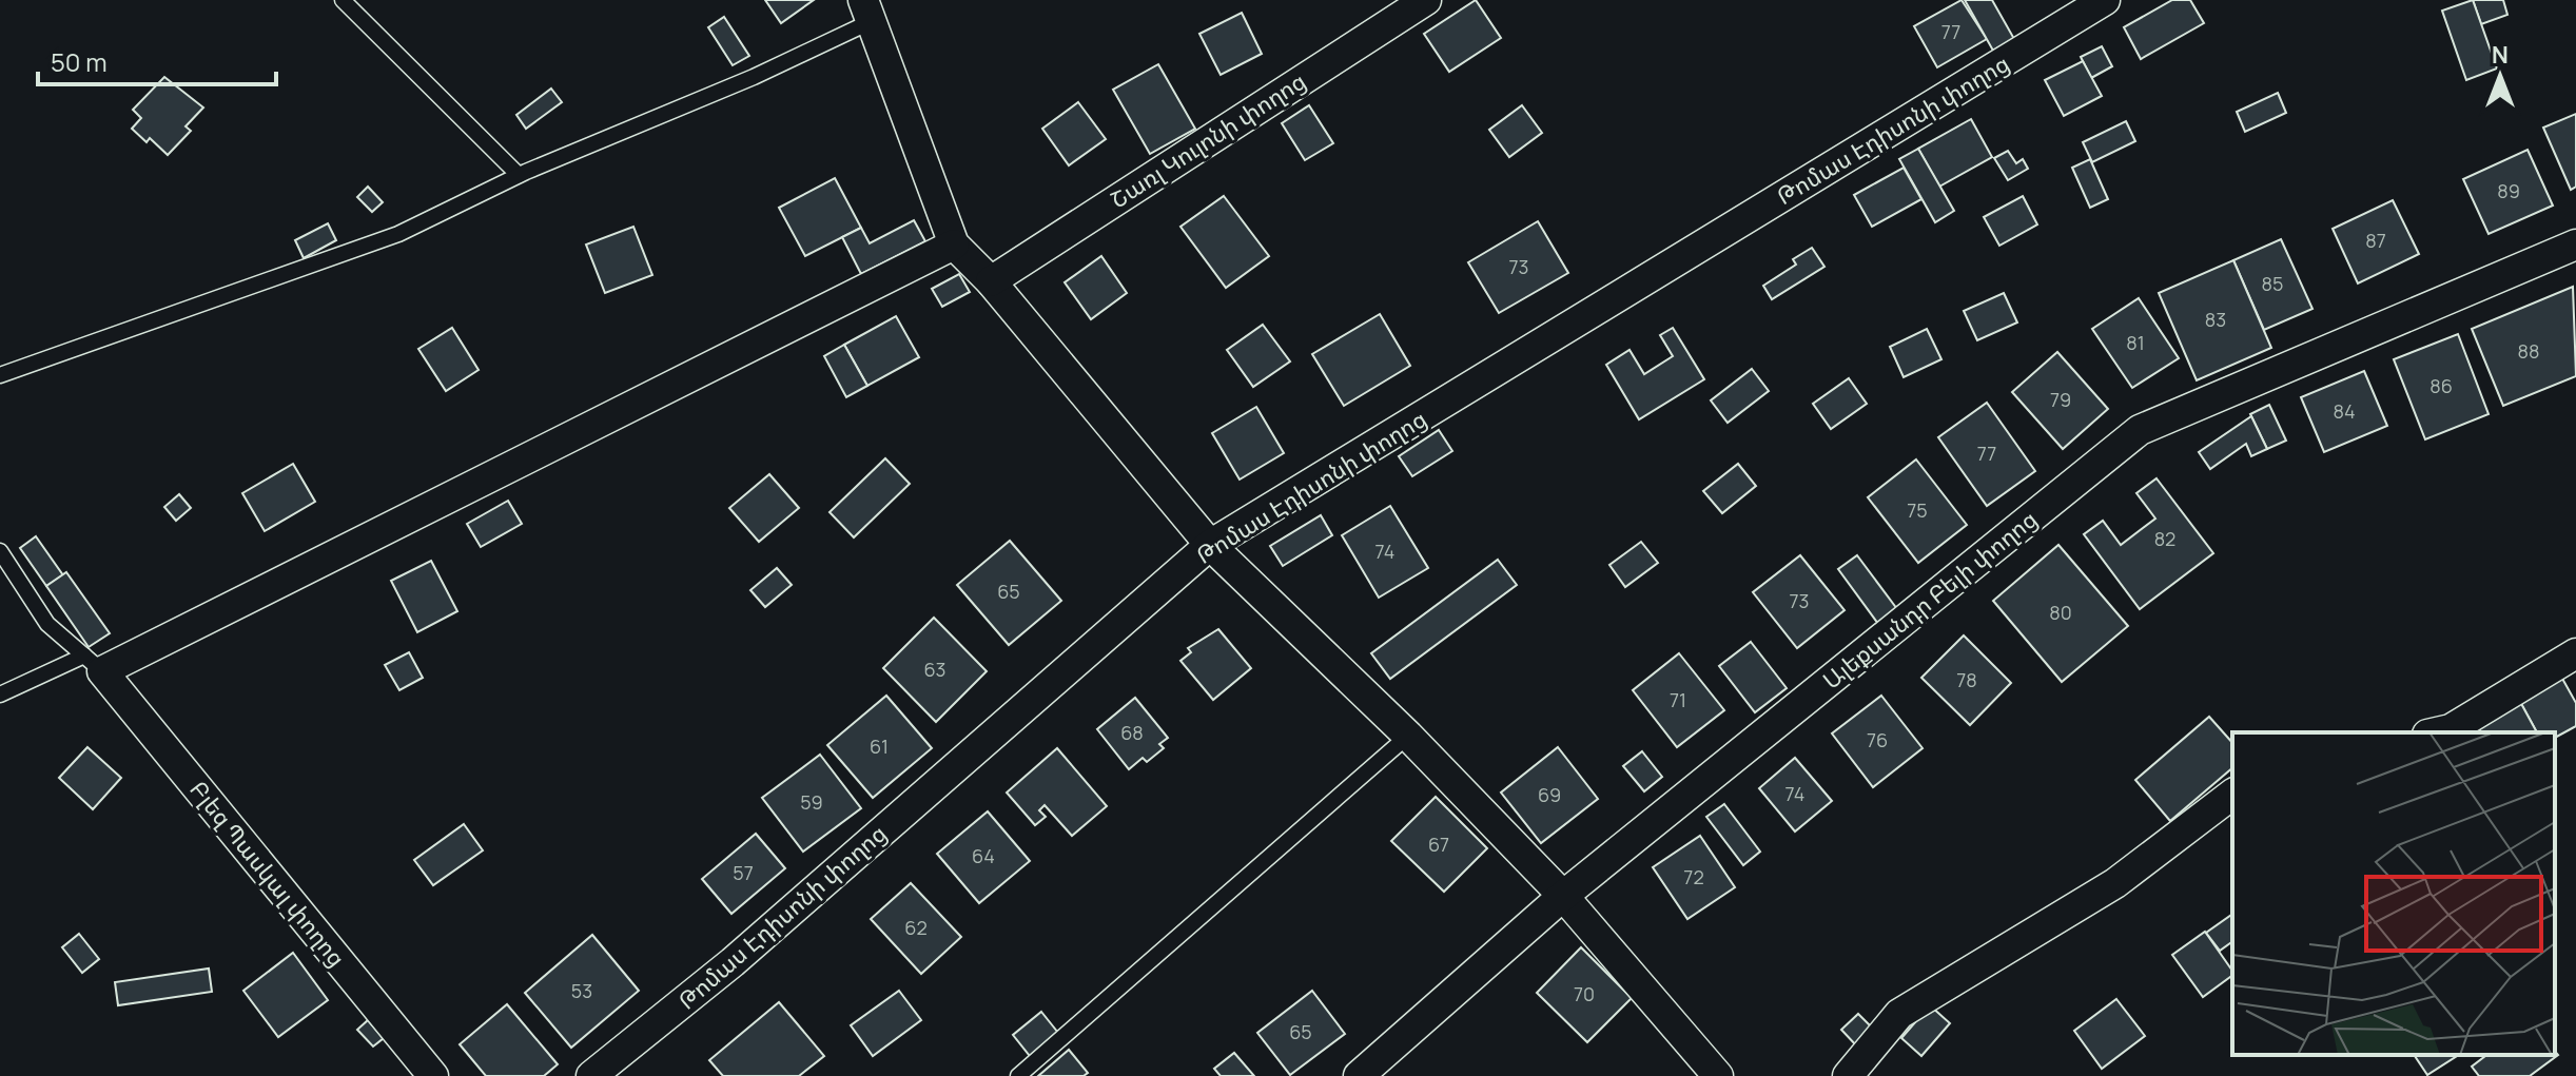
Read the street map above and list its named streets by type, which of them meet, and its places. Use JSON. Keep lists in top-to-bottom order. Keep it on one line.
{"streets":{"street":["Թոմաս Էդիսոնի փողոց","Շառլ Կուլոնի փողոց","Ալեքսանդր Բելի փողոց","Բլեզ Պասկալ փողոց"]},"house_numbers":["77","89","87","73","85","83","81","88","86","79","84","77","75","82","74","65","73","80","63","78","71","68","76","61","74","69","59","67","64","57","72","62","53","70","65"],"scale_bar":"50 m","north":"top"}
